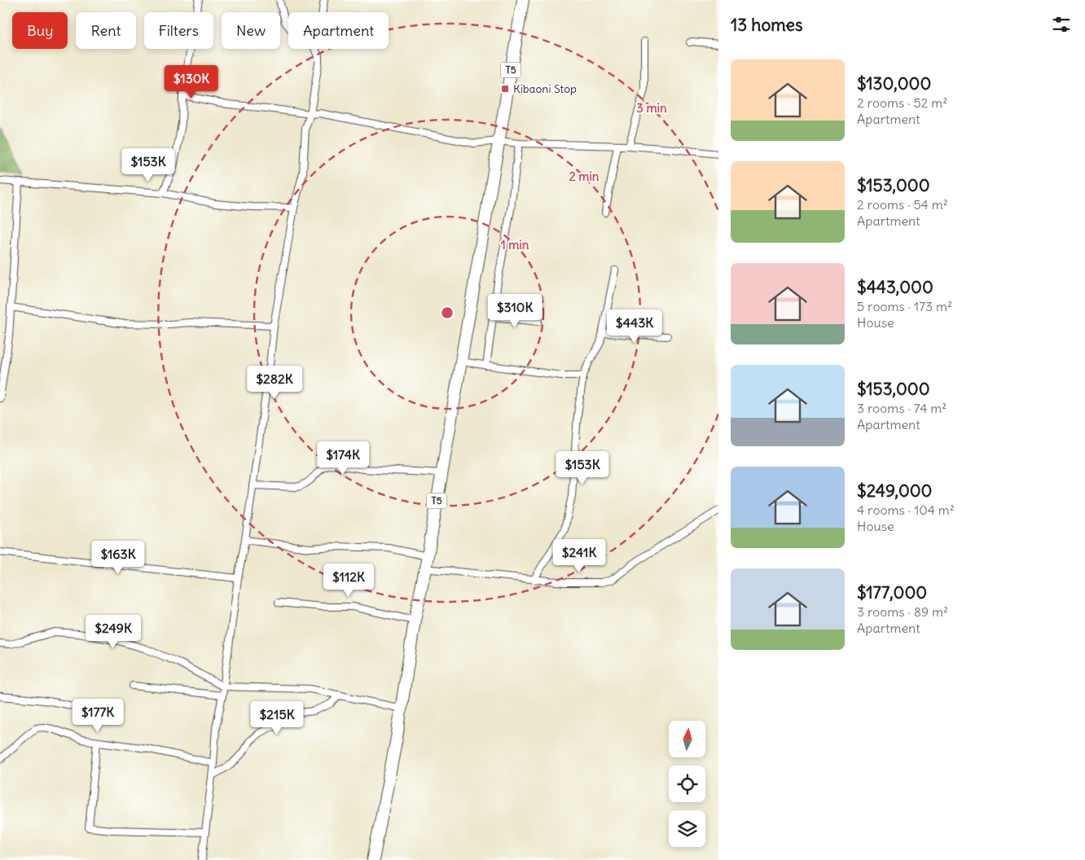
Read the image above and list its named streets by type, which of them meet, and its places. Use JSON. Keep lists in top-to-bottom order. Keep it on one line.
{"streets":{"highway":["T5"]},"places":{"transit":["Kibaoni Stop"]},"north":"top","page":{"heading":"13 homes","chip":["Buy","Rent","Filters","New","Apartment"],"list":[{"name":"$130,000","note":"2 rooms · 52 m² · Apartment"},{"name":"$153,000","note":"2 rooms · 54 m² · Apartment"},{"name":"$443,000","note":"5 rooms · 173 m² · House"},{"name":"$153,000","note":"3 rooms · 74 m² · Apartment"},{"name":"$249,000","note":"4 rooms · 104 m² · House"},{"name":"$177,000","note":"3 rooms · 89 m² · Apartment"}],"price":["$130K","$153K","$310K","$443K","$282K","$174K","$153K","$241K","$163K","$112K","$249K","$177K","$215K"]},"rings":["3 min","2 min","1 min"]}
